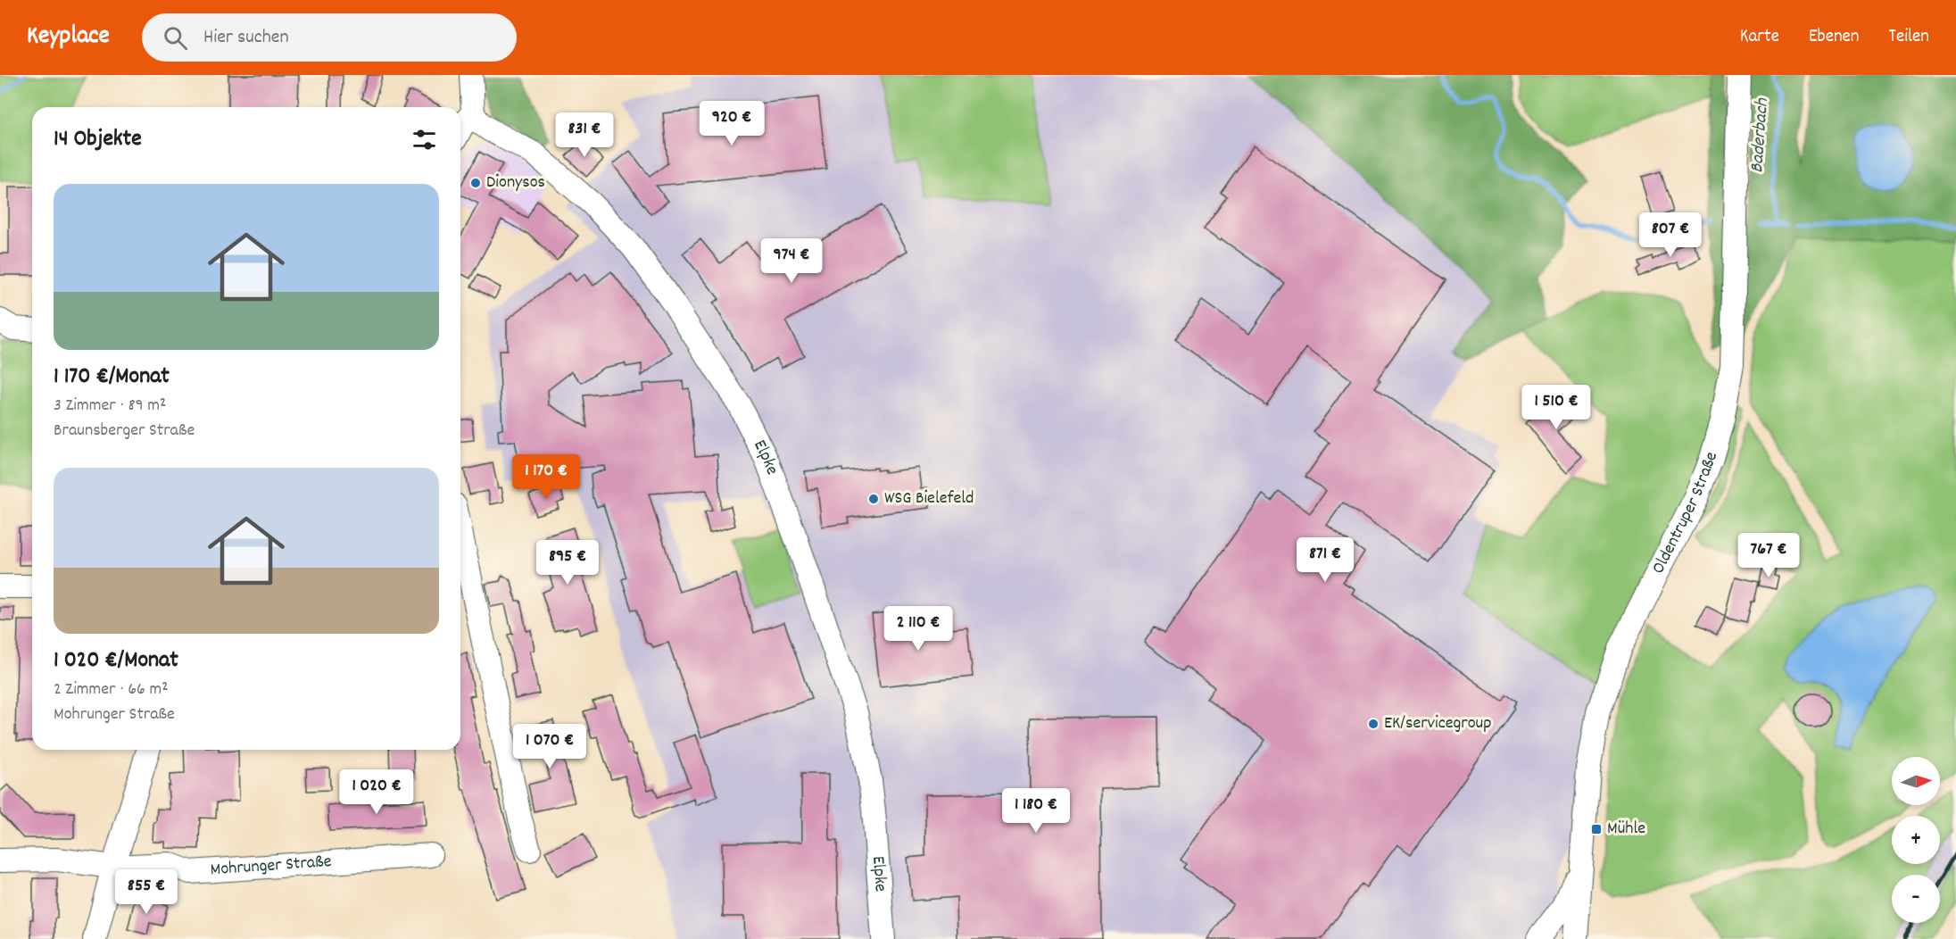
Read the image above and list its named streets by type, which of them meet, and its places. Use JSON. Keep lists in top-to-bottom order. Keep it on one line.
{"streets":{"street":["Elpke","Oldentruper Straße","Mohrunger Straße"]},"water":["Baderbach"],"places":{"other":["Dionysos","WSG Bielefeld","EK/servicegroup"],"transit":["Mühle"]},"north":"right","page":{"header":"Keyplace","search":"Hier suchen","nav":["Karte","Ebenen","Teilen"],"price":["920 €","831 €","807 €","974 €","1 510 €","1 170 €","767 €","871 €","895 €","2 110 €","1 070 €","1 020 €","1 180 €","855 €"],"heading":"14 Objekte","list":[{"name":"1 170 €/Monat","note":"3 Zimmer · 89 m² · Braunsberger Straße"},{"name":"1 020 €/Monat","note":"2 Zimmer · 66 m² · Mohrunger Straße"}],"map_buttons":["+","−"]}}
